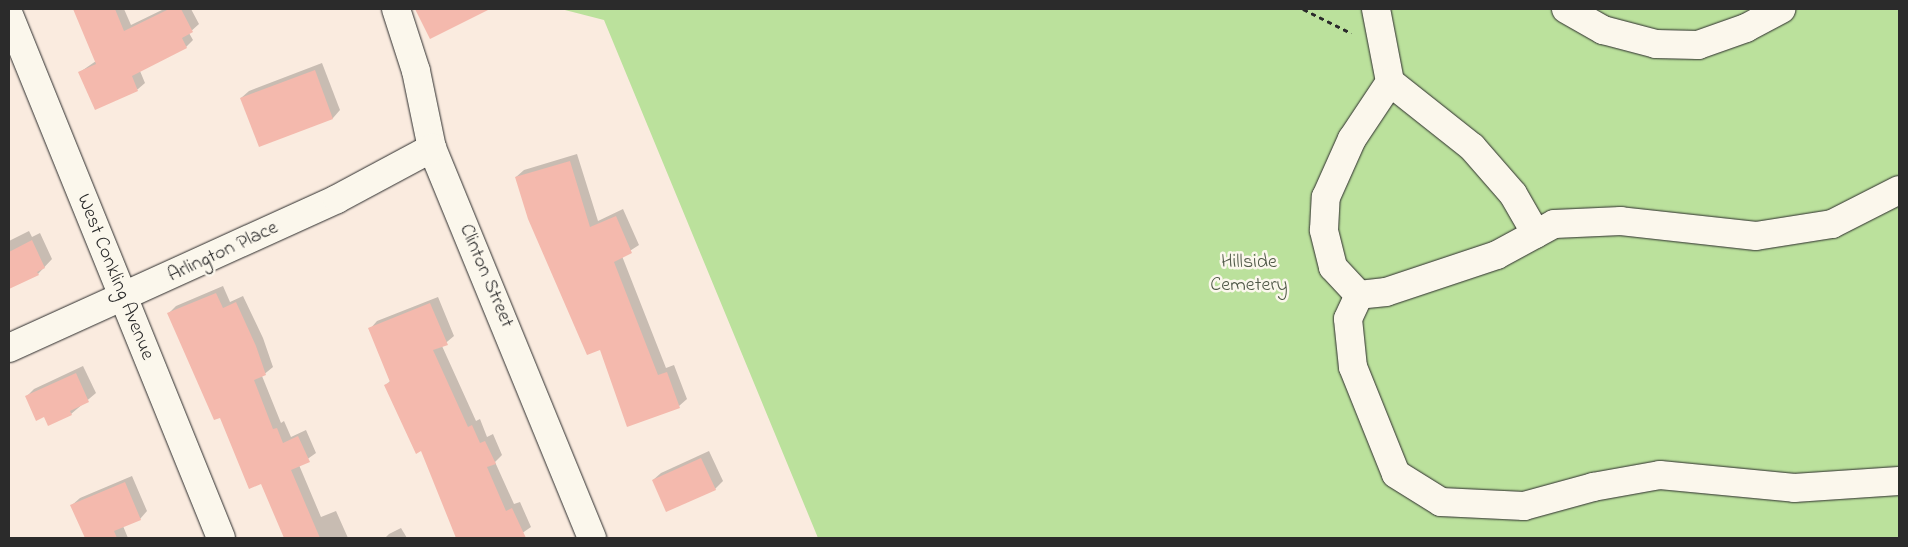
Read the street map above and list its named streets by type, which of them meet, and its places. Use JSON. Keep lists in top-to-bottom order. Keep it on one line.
{"streets":{"street":["Arlington Place","Clinton Street","West Conkling Avenue"]},"crossings":[["Arlington Place","Clinton Street"],["Arlington Place","West Conkling Avenue"]],"parks":["Hillside Cemetery"]}
